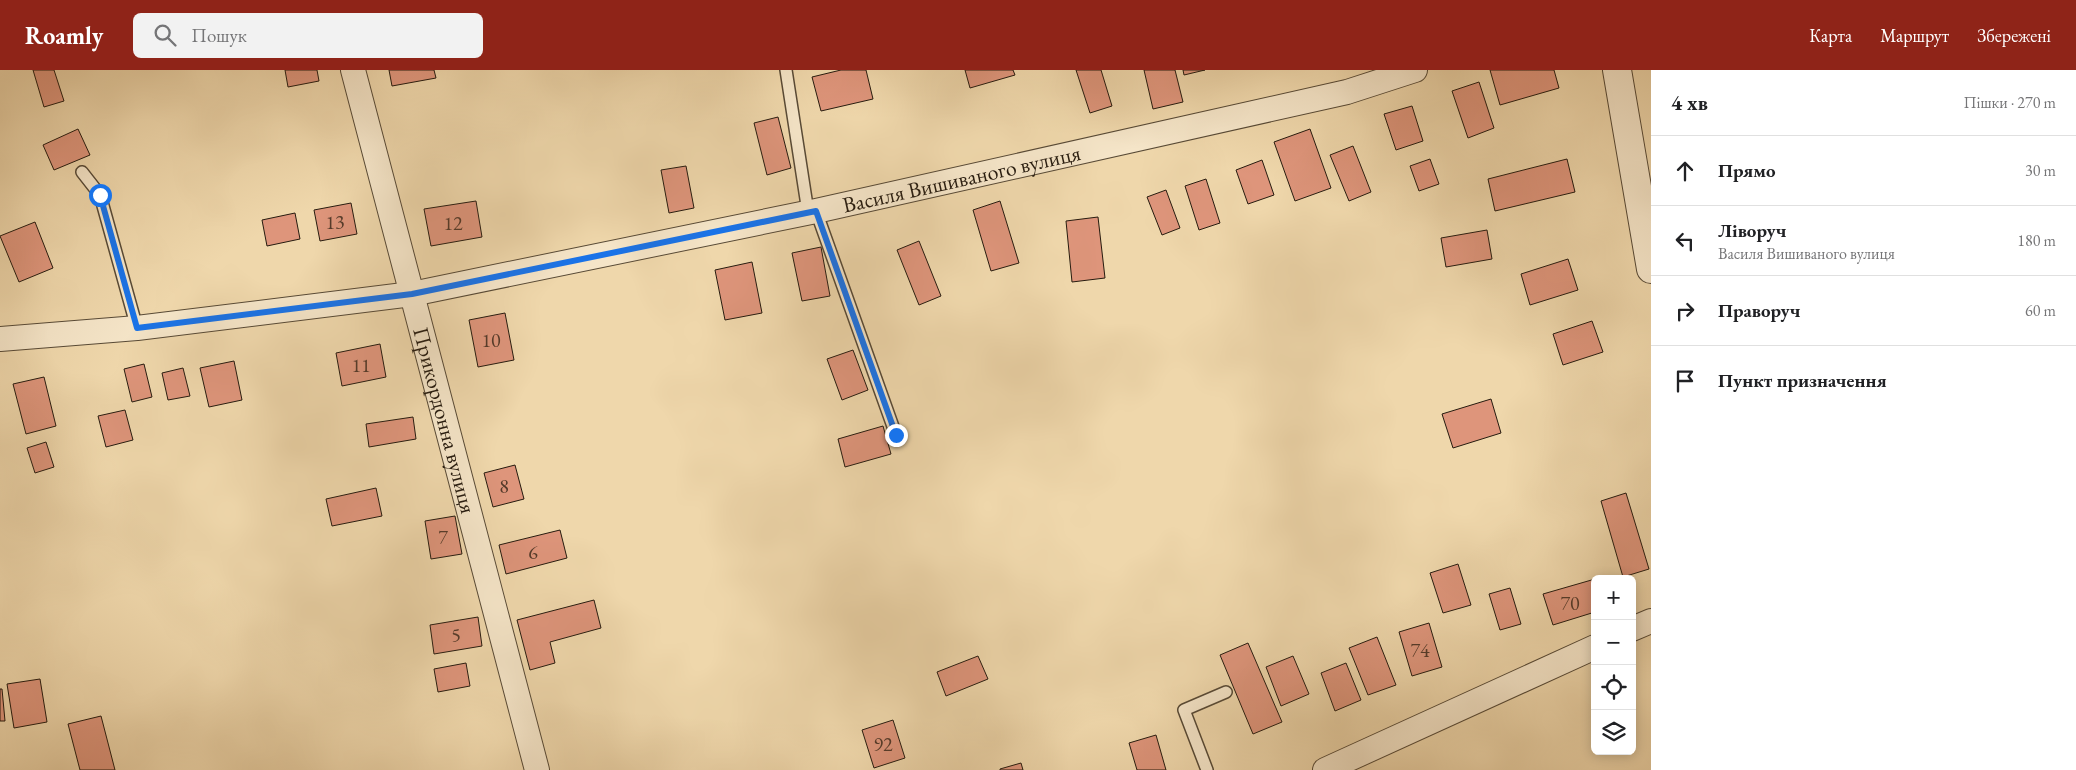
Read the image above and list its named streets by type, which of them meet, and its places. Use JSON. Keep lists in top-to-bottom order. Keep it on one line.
{"streets":{"street":["Василя Вишиваного вулиця","Прикордонна вулиця"]},"crossings":[["Василя Вишиваного вулиця","Прикордонна вулиця"]],"house_numbers":["13","12","10","11","8","7","6","70","5","74","92"],"page":{"header":"Roamly","search":"Пошук","nav":["Карта","Маршрут","Збережені"],"heading":["4 хв","Пішки · 270 m"],"list":[["Прямо","30 m"],["Ліворуч","Василя Вишиваного вулиця","180 m"],["Праворуч","60 m"],"Пункт призначення"],"map_buttons":["+","−"]}}
